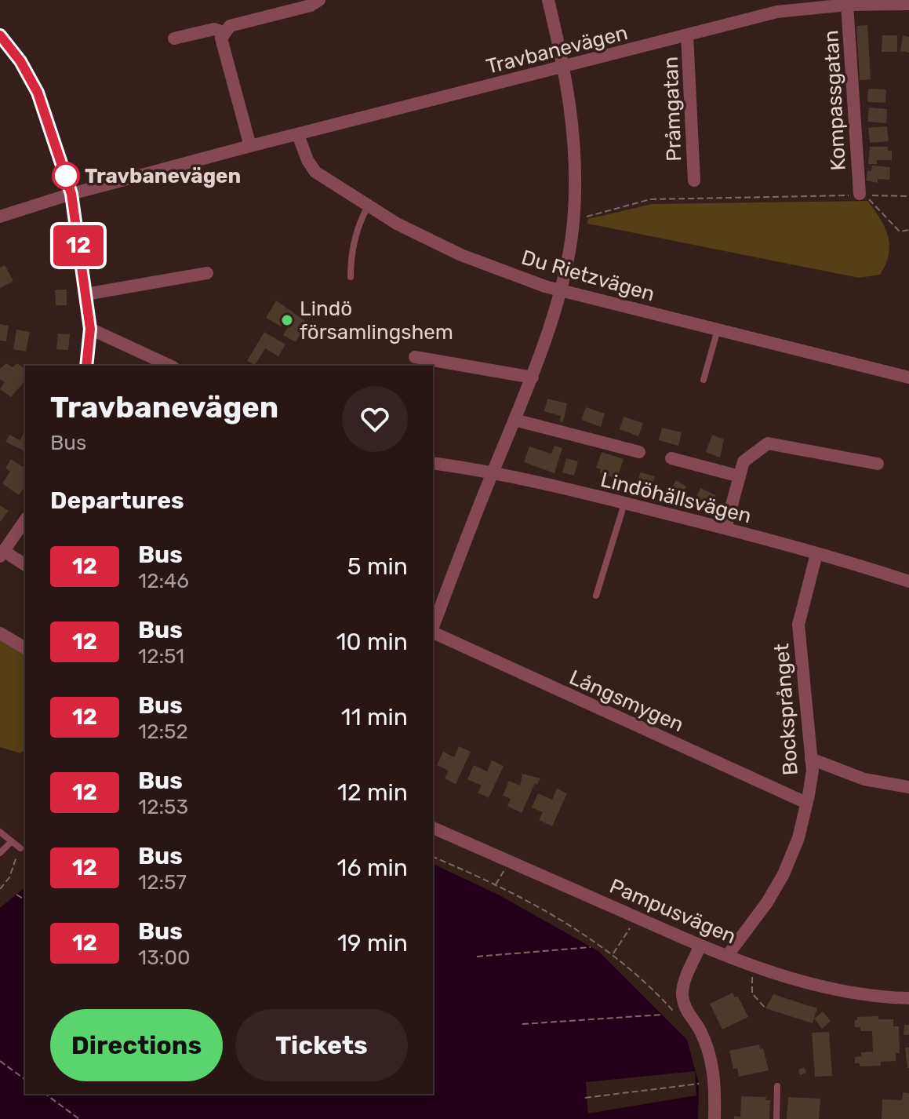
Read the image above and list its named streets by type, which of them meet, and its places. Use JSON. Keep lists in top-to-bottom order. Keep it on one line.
{"streets":{"street":["Travbanevägen","Kompassgatan","Pråmgatan","Du Rietzvägen","Lindöhällsvägen","Långsmygen","Bocksprånget","Pampusvägen"]},"crossings":[["Travbanevägen","Kompassgatan"],["Travbanevägen","Pråmgatan"],["Travbanevägen","Du Rietzvägen"],["Lindöhällsvägen","Bocksprånget"],["Långsmygen","Bocksprånget"],["Bocksprånget","Pampusvägen"]],"places":["Travbanevägen","Lindö församlingshem"],"lines":["bus line 12"],"page":{"on_map":"12","heading":[["Travbanevägen","Bus"],"Departures"],"list":[{"mark":"12","name":"Bus","note":"12:46","value":"5 min"},{"mark":"12","name":"Bus","note":"12:51","value":"10 min"},{"mark":"12","name":"Bus","note":"12:52","value":"11 min"},{"mark":"12","name":"Bus","note":"12:53","value":"12 min"},{"mark":"12","name":"Bus","note":"12:57","value":"16 min"},{"mark":"12","name":"Bus","note":"13:00","value":"19 min"}],"buttons":["Directions","Tickets"]}}
